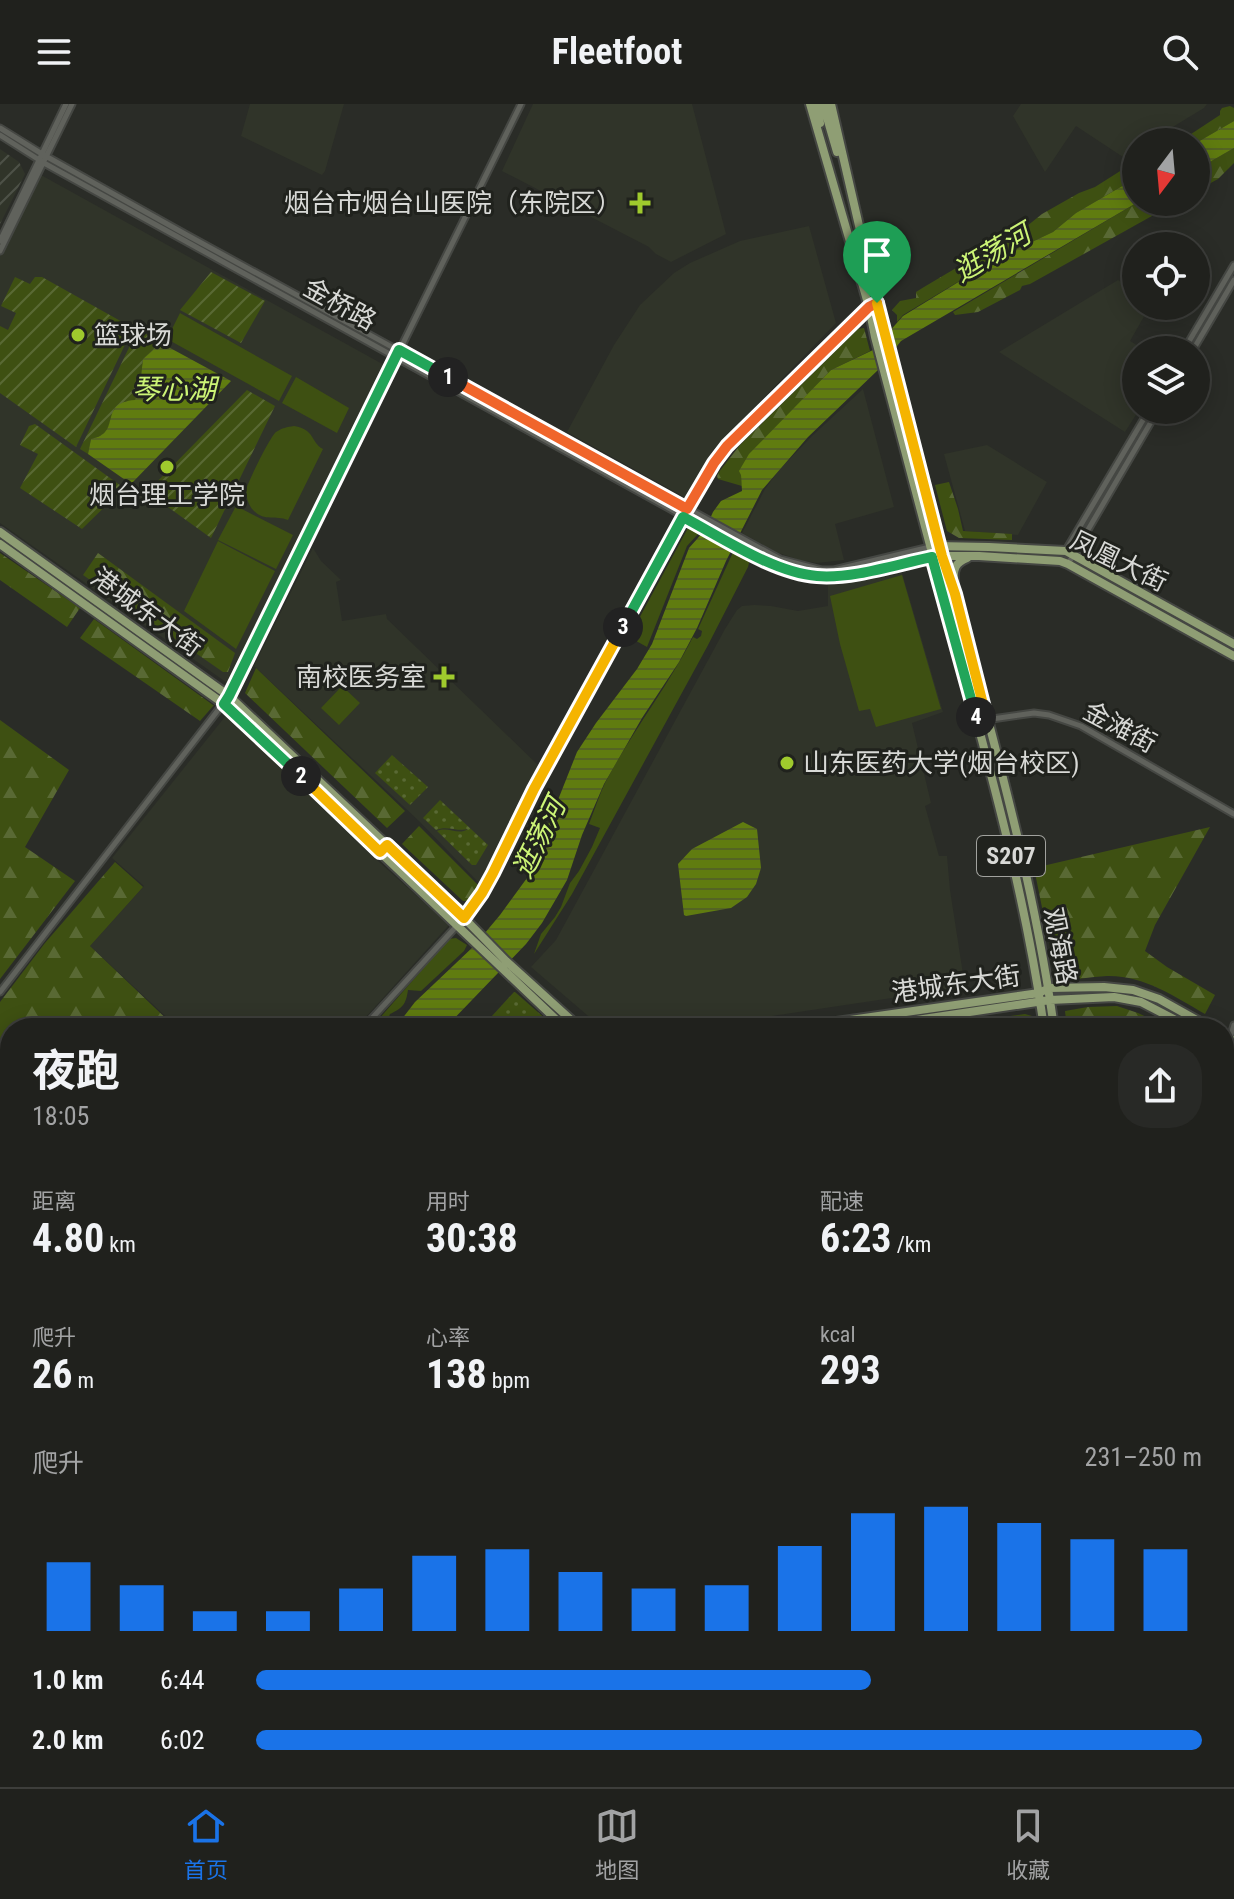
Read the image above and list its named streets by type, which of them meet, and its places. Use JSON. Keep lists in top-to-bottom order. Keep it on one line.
{"streets":{"main road":["凤凰大街","港城东大街","S207","观海路"],"street":["金桥路","金滩街"]},"crossings":[["金桥路","凤凰大街"],["金桥路","观海路"],["凤凰大街","观海路"],["港城东大街","观海路"],["金滩街","观海路"]],"water":["逛荡河","琴心湖"],"places":{"health":["烟台市烟台山医院（东院区）","南校医务室"],"other":["篮球场","烟台理工学院","山东医药大学(烟台校区)"]},"north":"bottom","page":{"header":"Fleetfoot","pins":["1","3","4","2"],"heading":["夜跑","18:05"],"stats":[["距离","4.80 km"],["用时","30:38"],["配速","6:23 /km"],["爬升","26 m"],["心率","138 bpm"],["kcal","293"]],"chart":["爬升","231–250 m"],"list":[{"name":"1.0 km","note":"6:44"},{"name":"2.0 km","note":"6:02"}],"tabs":["首页","地图","收藏"]}}
